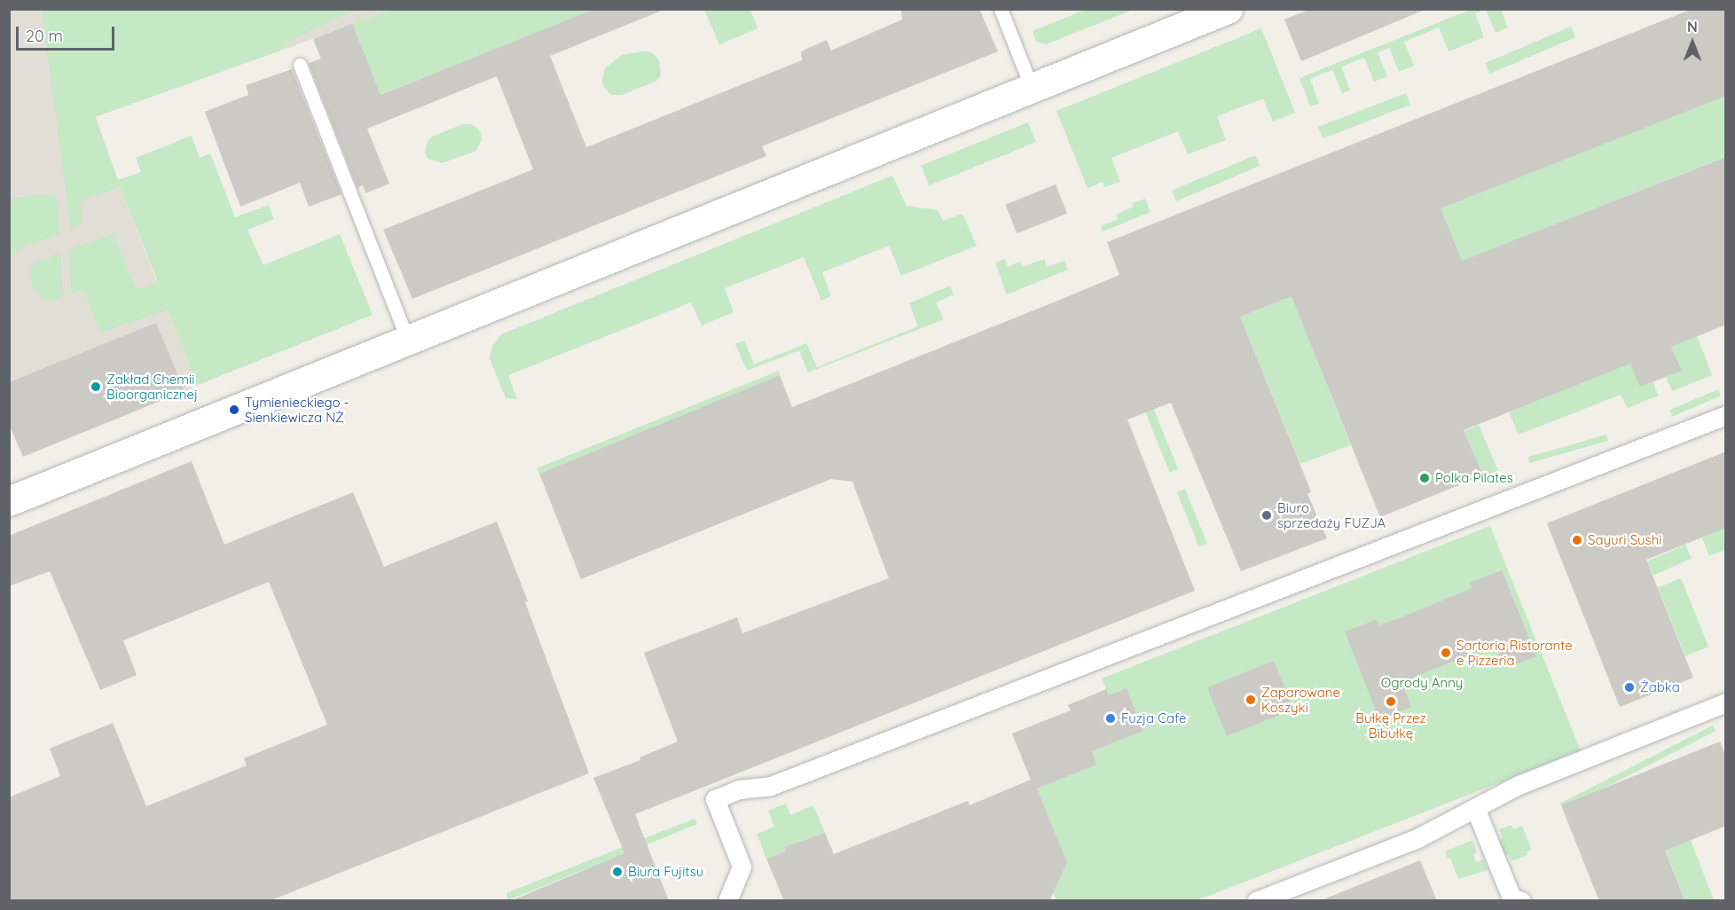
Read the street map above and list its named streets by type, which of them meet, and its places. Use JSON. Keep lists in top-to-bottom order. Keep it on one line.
{"parks":["Ogrody Anny"],"places":["Zakład Chemii Bioorganicznej","Tymienieckiego - Sienkiewicza NŻ","Polka Pilates","Biuro sprzedaży FUZJA","Sayuri Sushi","Sartoria Ristorante e Pizzeria","Żabka","Zaparowane Koszyki","Bułkę Przez Bibułkę","Fuzja Cafe","Biura Fujitsu"],"scale_bar":"20 m","north":"top"}
